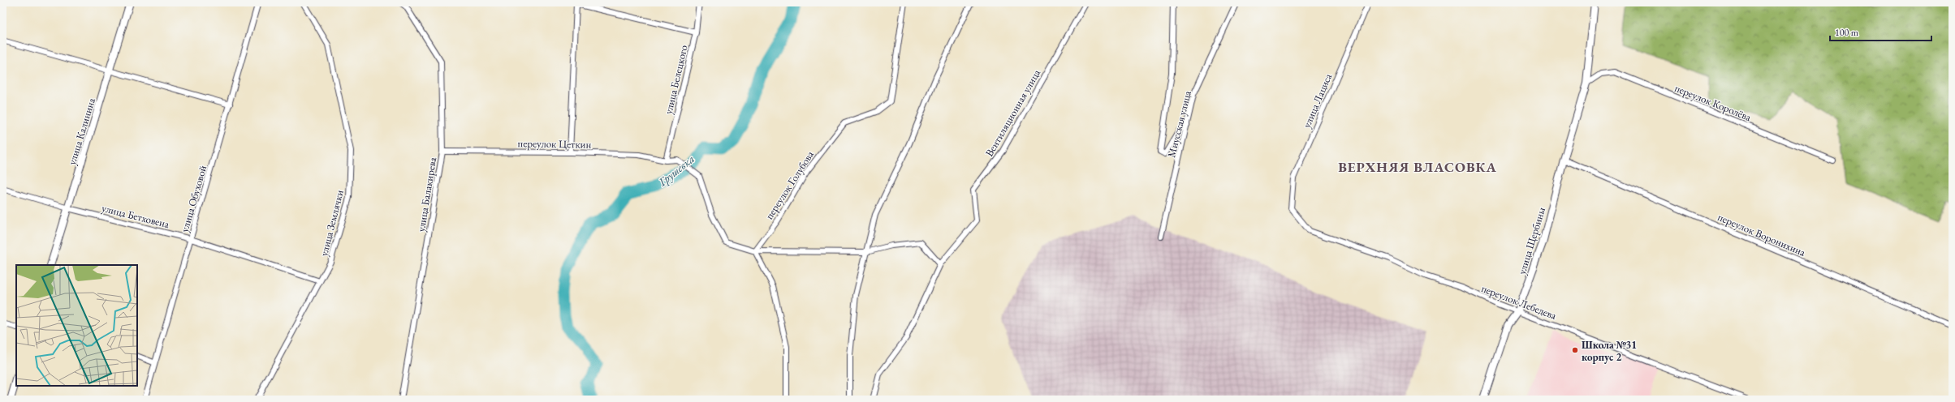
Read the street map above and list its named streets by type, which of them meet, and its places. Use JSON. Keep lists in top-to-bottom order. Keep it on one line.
{"streets":{"street":["улица Белецкого","улица Лациса","переулок Королёва","Вентиляционная улица","Миусская улица","улица Калинина","переулок Цеткин","переулок Голубова","улица Балакирева","улица Обуховой","улица Бетховена","улица Землячки","переулок Воронихина","улица Щербины","переулок Лебедева"]},"crossings":[["улица Белецкого","переулок Цеткин"],["улица Лациса","переулок Лебедева"],["переулок Королёва","улица Щербины"],["улица Калинина","улица Бетховена"],["переулок Цеткин","переулок Голубова"],["переулок Цеткин","улица Балакирева"],["улица Обуховой","улица Бетховена"],["улица Бетховена","улица Землячки"],["переулок Воронихина","улица Щербины"],["улица Щербины","переулок Лебедева"]],"districts":["ВЕРХНЯЯ ВЛАСОВКА"],"water":["Грушевка"],"places":["Школа №31 корпус 2"],"scale_bar":"100 m"}
